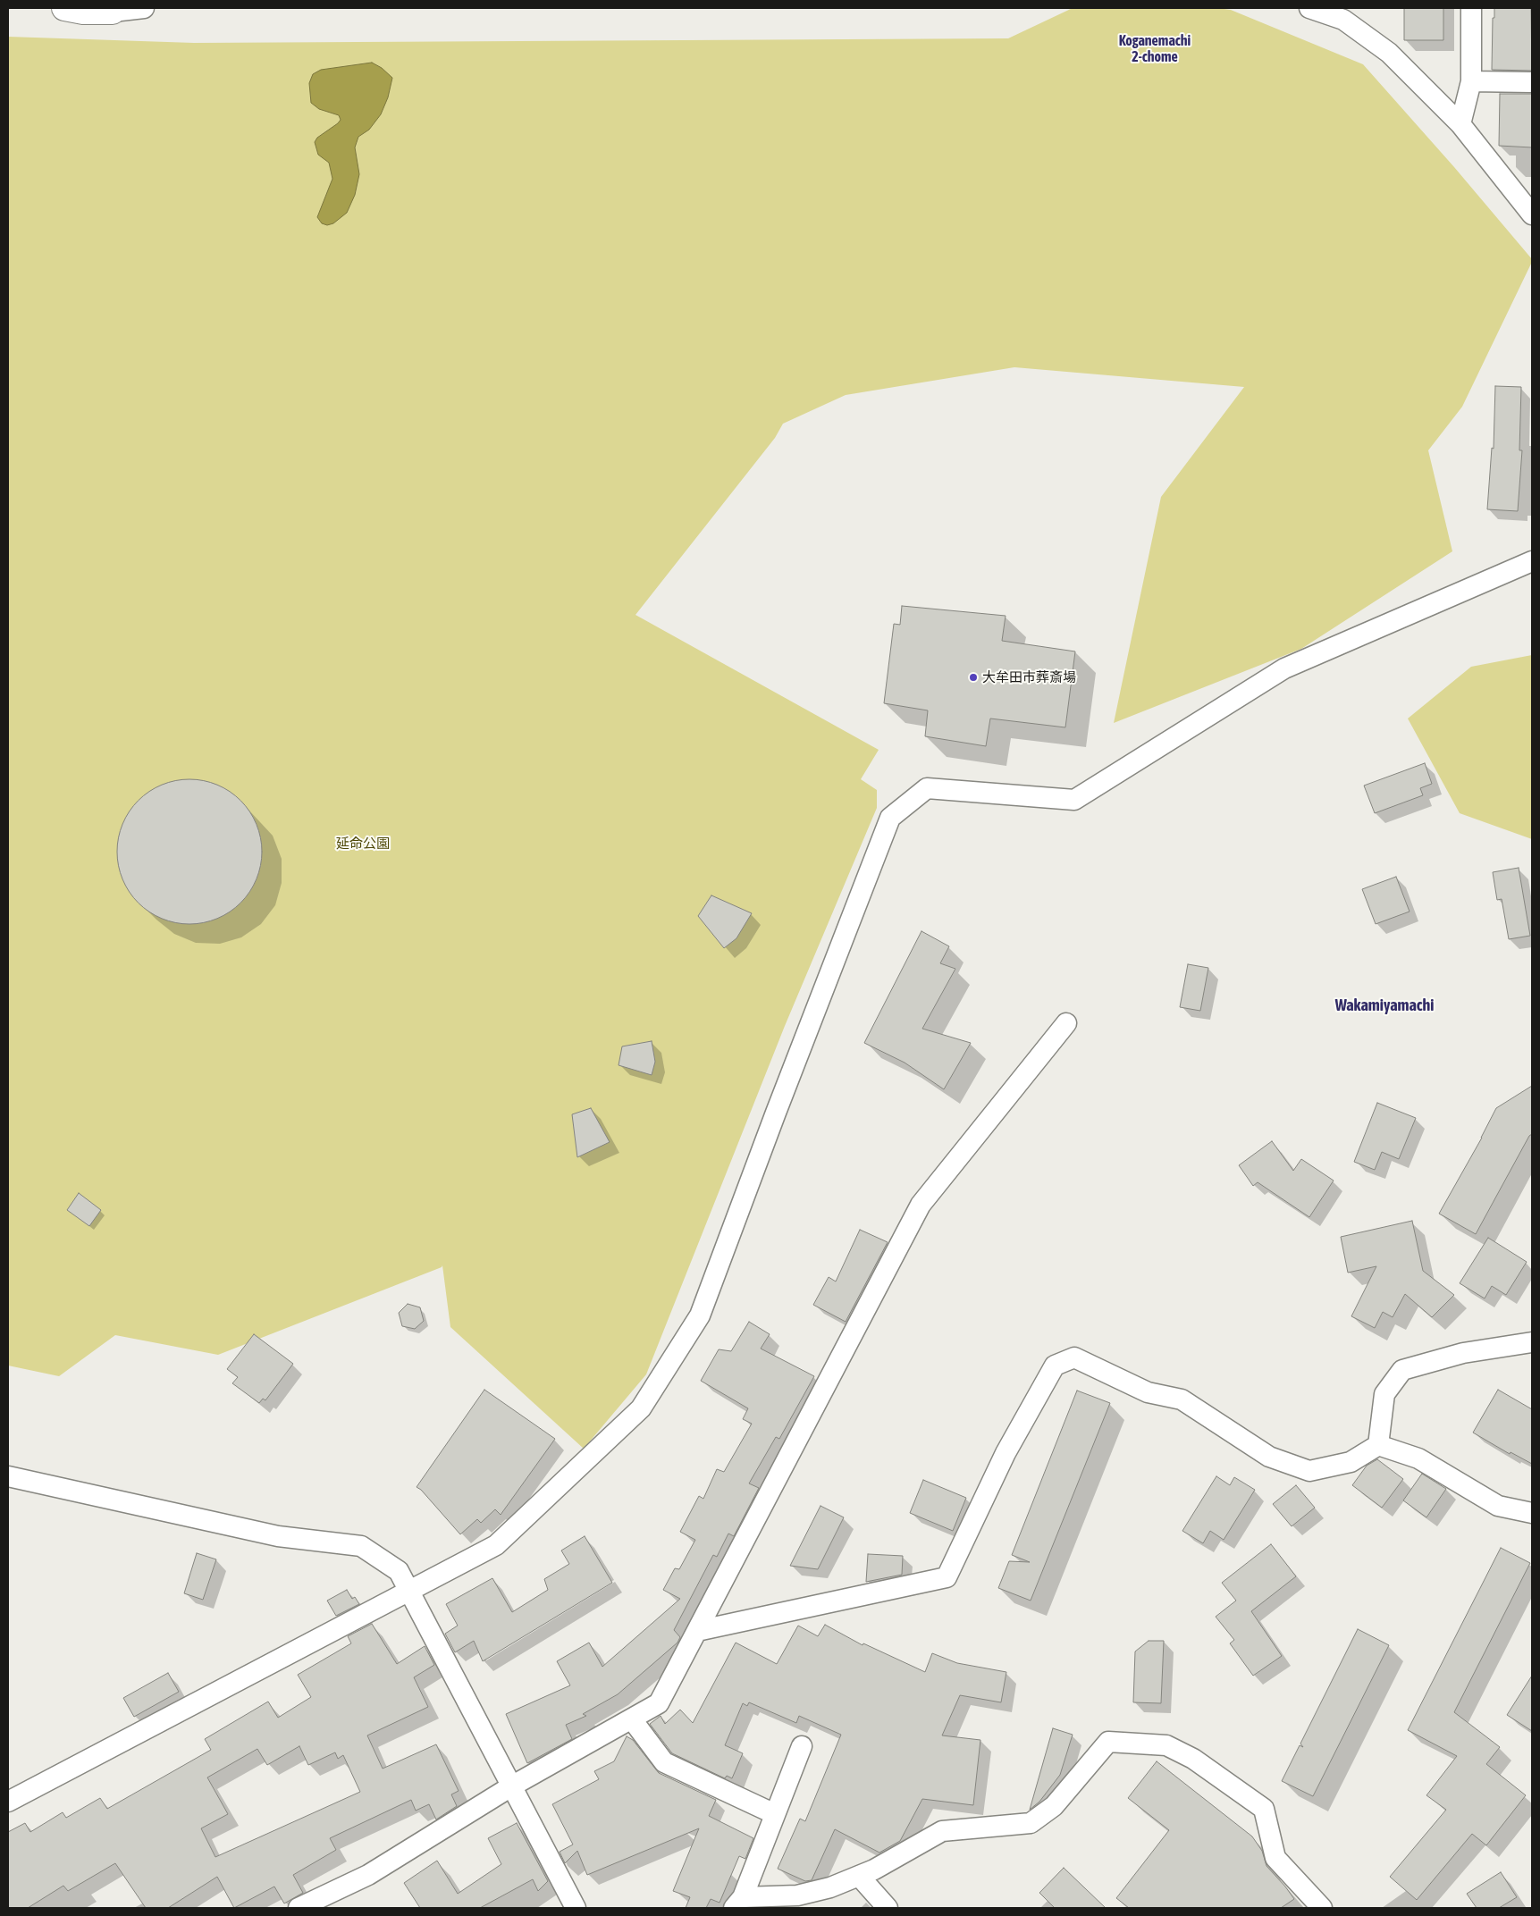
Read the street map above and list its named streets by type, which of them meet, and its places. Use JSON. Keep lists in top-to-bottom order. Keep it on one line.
{"districts":["Koganemachi 2-chome","Wakamiyamachi"],"parks":["延命公園"],"places":["大牟田市葬斎場"]}
